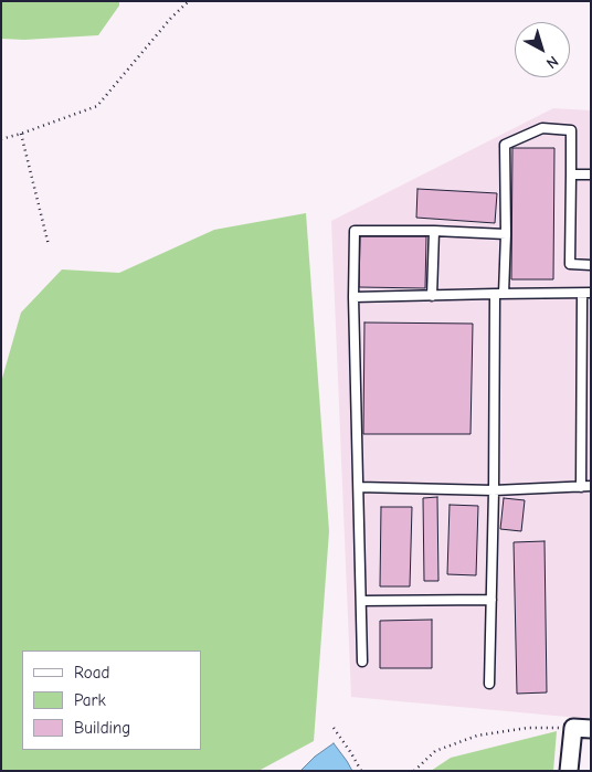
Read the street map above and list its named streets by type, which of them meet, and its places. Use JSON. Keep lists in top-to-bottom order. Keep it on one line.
{"legend":["Road","Park","Building"],"north":"bottom right"}
